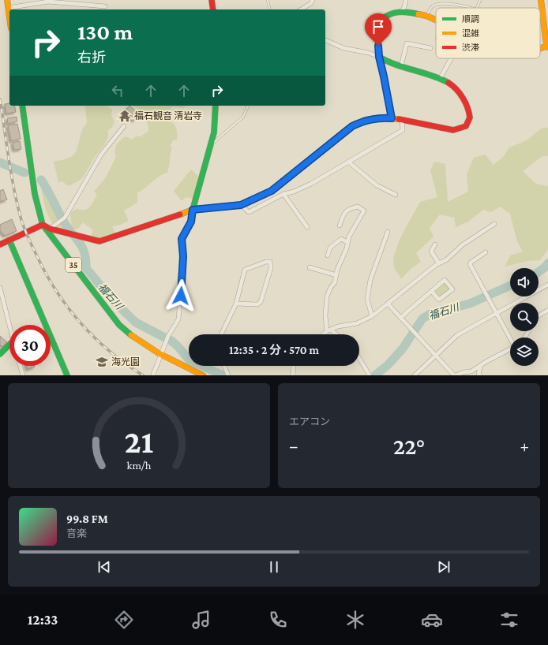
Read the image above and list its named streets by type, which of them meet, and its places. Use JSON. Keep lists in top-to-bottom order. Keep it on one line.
{"streets":{"main road":["35"]},"water":["福石川"],"places":{"temple":["福石観音 清岩寺"],"school or university":["海光園"]},"legend":["順調","混雑","渋滞"],"page":{"turn":["130 m","右折"],"limit":"30","trip":"12:35 · 2 分 · 570 m","tile":"エアコン","heat":["−","22°","+"],"song":["99.8 FM","音楽"],"tabs":"12:33","gauge":["21","km/h"]}}
